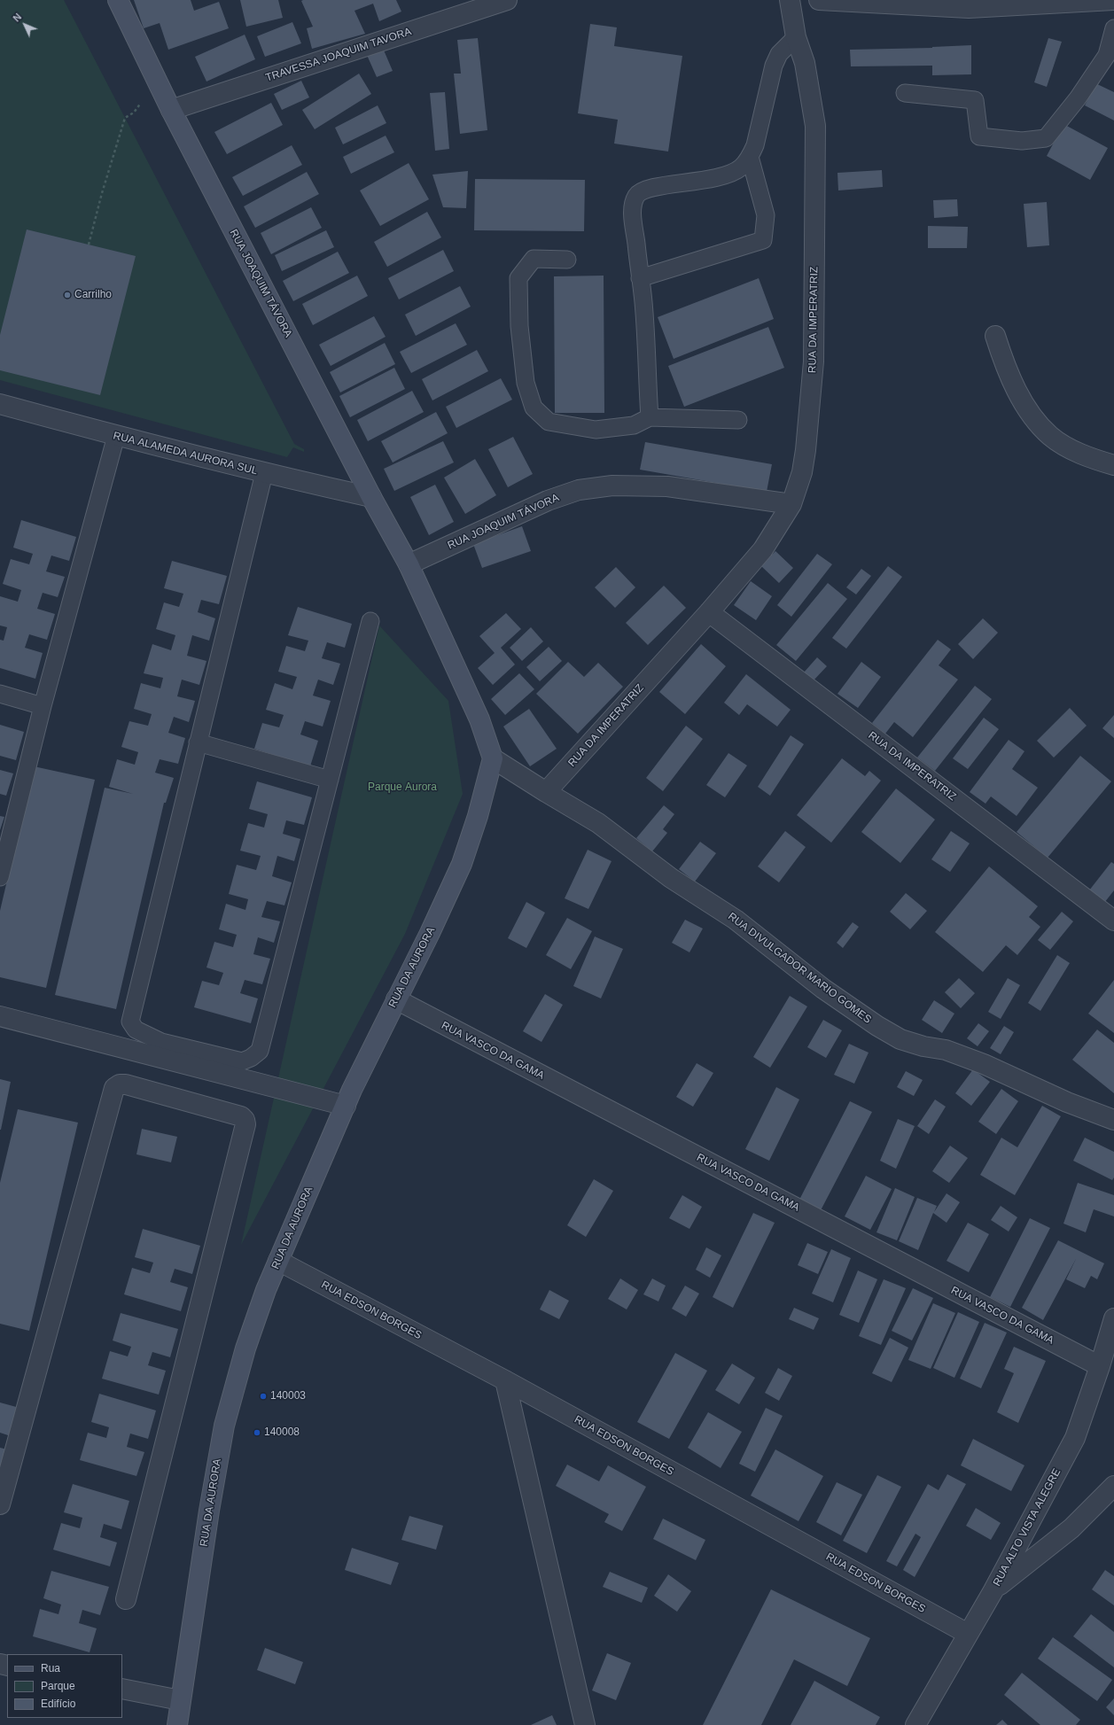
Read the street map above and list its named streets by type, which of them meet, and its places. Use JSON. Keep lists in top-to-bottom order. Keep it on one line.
{"streets":{"main road":["RUA JOAQUIM TÁVORA","RUA DA AURORA"],"street":["TRAVESSA JOAQUIM TAVORA","RUA DA IMPERATRIZ","RUA ALAMEDA AURORA SUL","RUA DIVULGADOR MARIO GOMES","RUA VASCO DA GAMA","RUA EDSON BORGES","RUA ALTO VISTA ALEGRE"]},"crossings":[["TRAVESSA JOAQUIM TAVORA","RUA JOAQUIM TÁVORA"],["RUA JOAQUIM TÁVORA","RUA DA IMPERATRIZ"],["RUA JOAQUIM TÁVORA","RUA ALAMEDA AURORA SUL"],["RUA JOAQUIM TÁVORA","RUA DA AURORA"],["RUA DA IMPERATRIZ","RUA DIVULGADOR MARIO GOMES"],["RUA DA AURORA","RUA VASCO DA GAMA"],["RUA DA AURORA","RUA EDSON BORGES"],["RUA VASCO DA GAMA","RUA ALTO VISTA ALEGRE"],["RUA EDSON BORGES","RUA ALTO VISTA ALEGRE"]],"parks":["Parque Aurora"],"places":["Carrilho","140003","140008"],"legend":["Rua","Parque","Edifício"],"north":"top left"}
